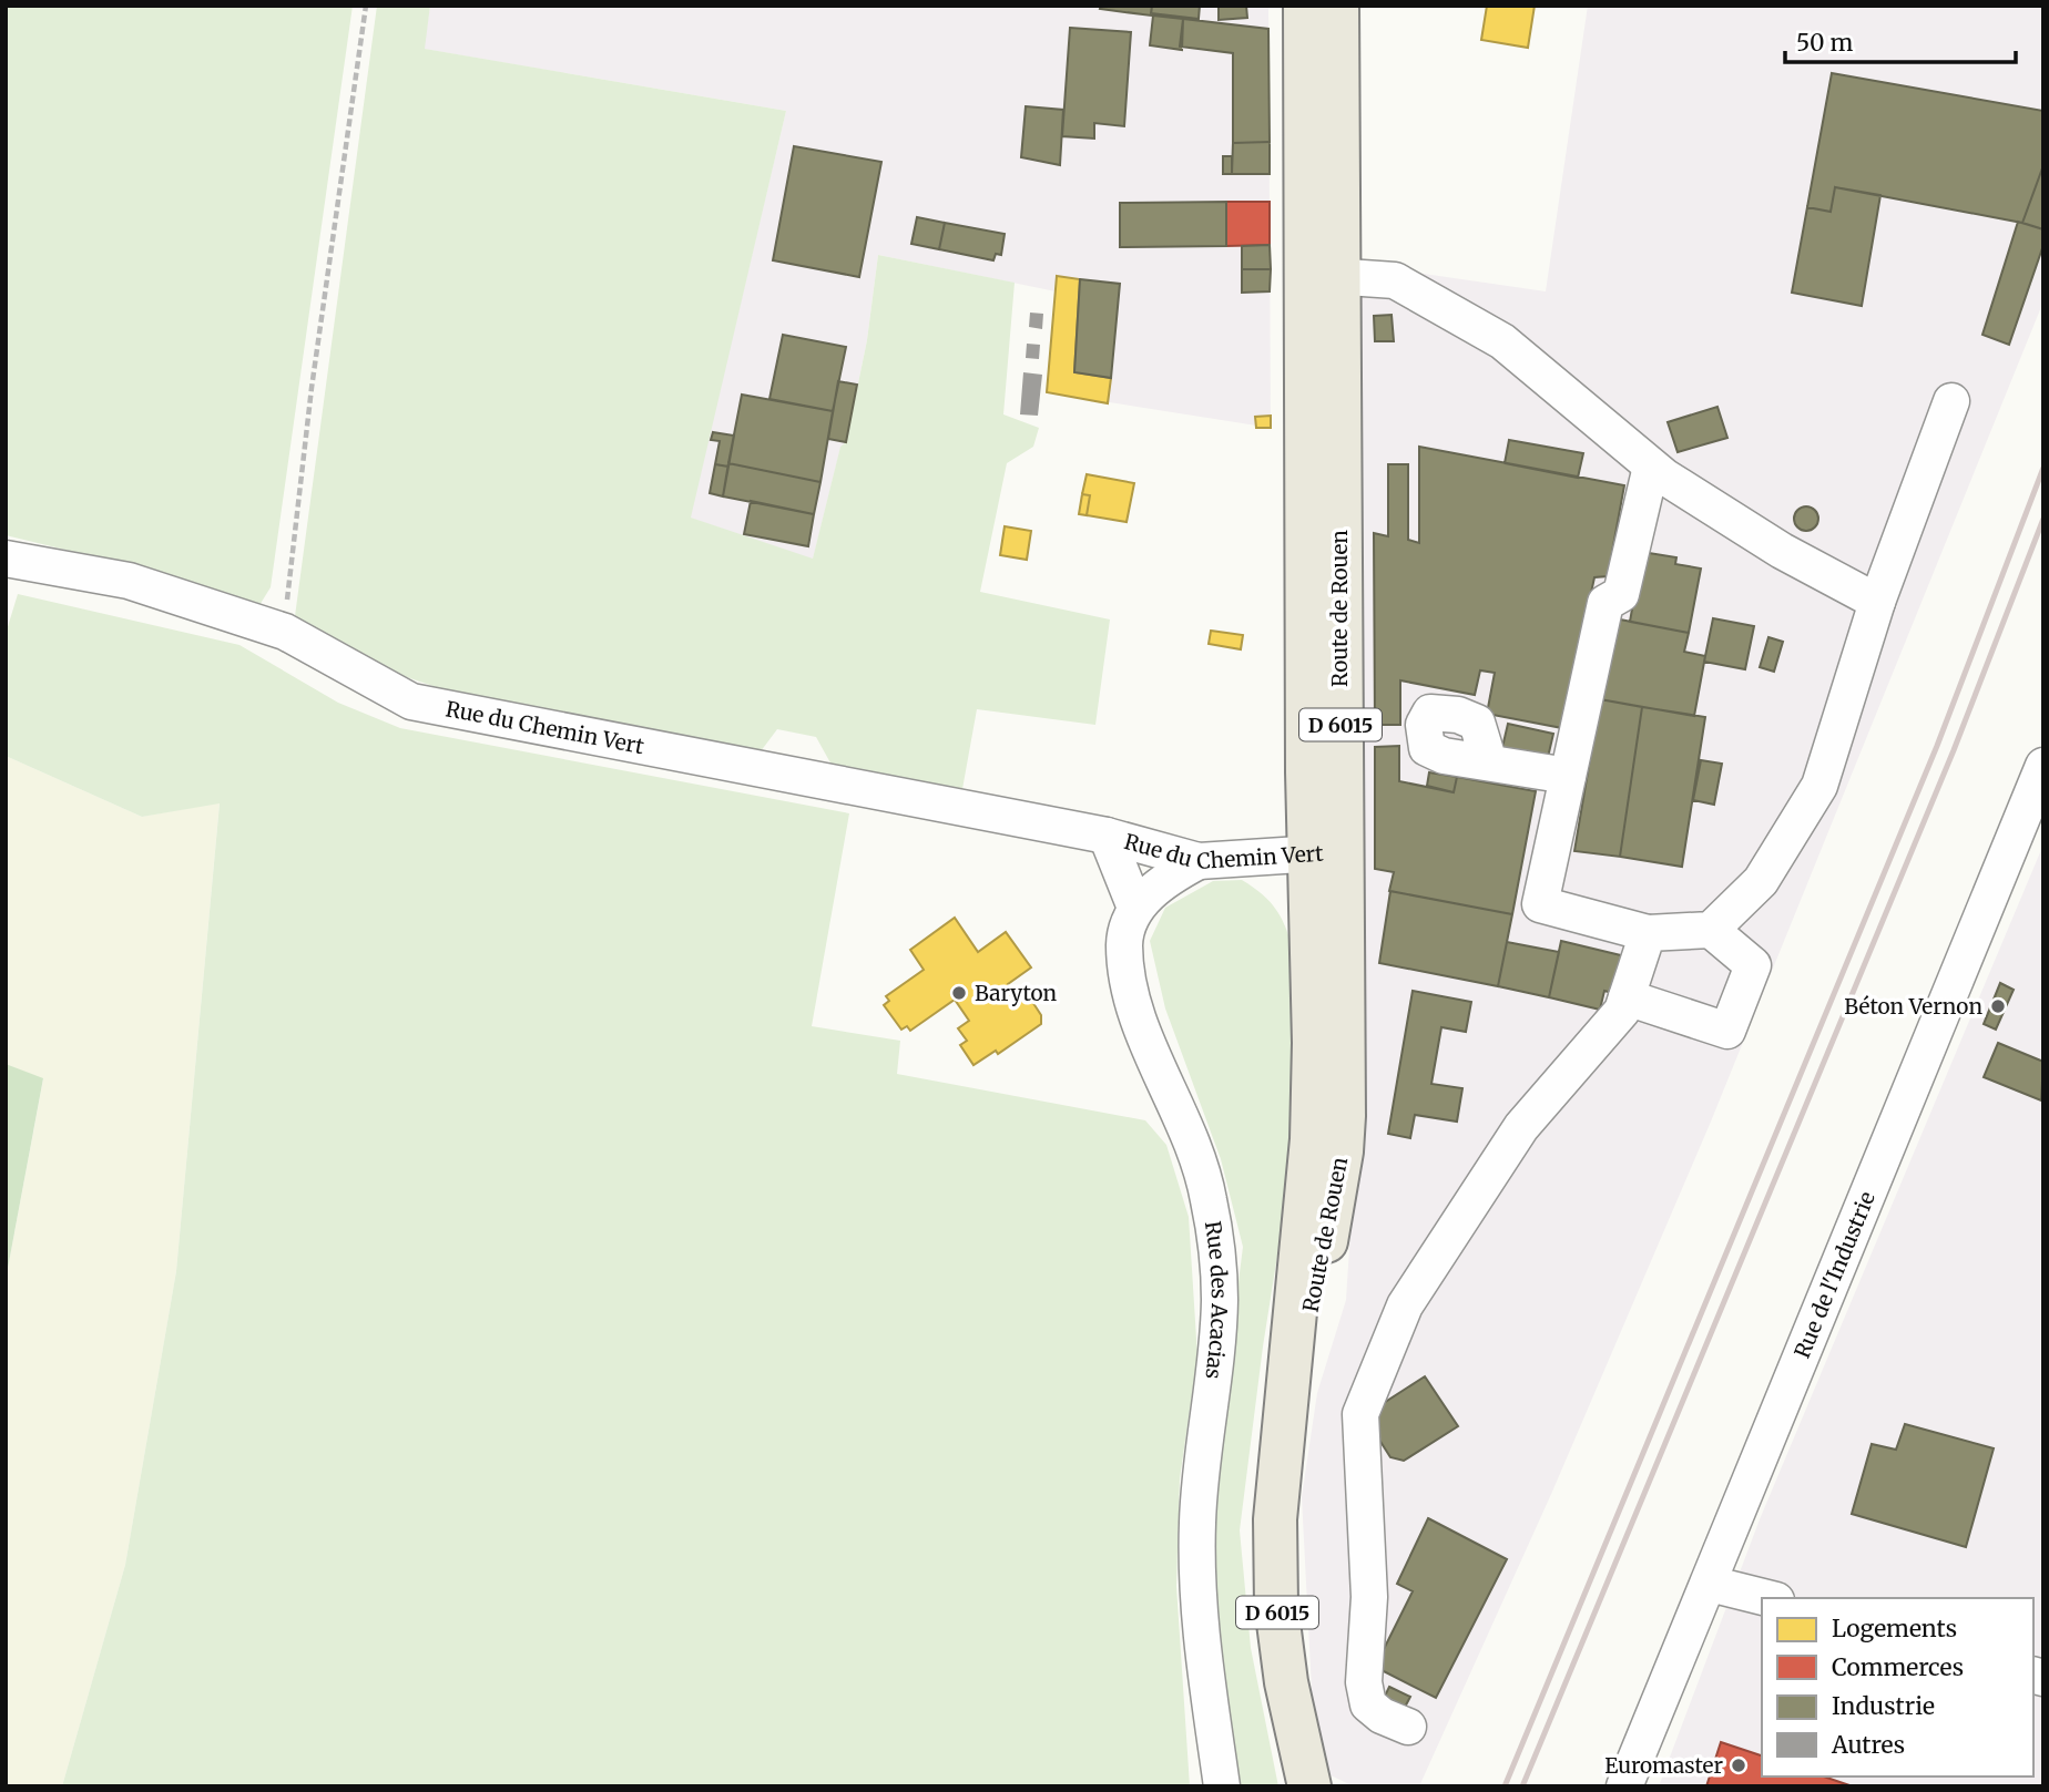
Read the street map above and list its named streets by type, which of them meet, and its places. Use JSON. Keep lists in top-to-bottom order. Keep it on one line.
{"streets":{"main road":["Route de Rouen","D 6015"],"street":["Rue du Chemin Vert","Rue de l'Industrie","Rue des Acacias"]},"crossings":[["Route de Rouen","Rue du Chemin Vert"],["Rue du Chemin Vert","Rue des Acacias"]],"places":["Baryton","Béton Vernon","Euromaster"],"legend":["Logements","Commerces","Industrie","Autres"],"scale_bar":"50 m"}
